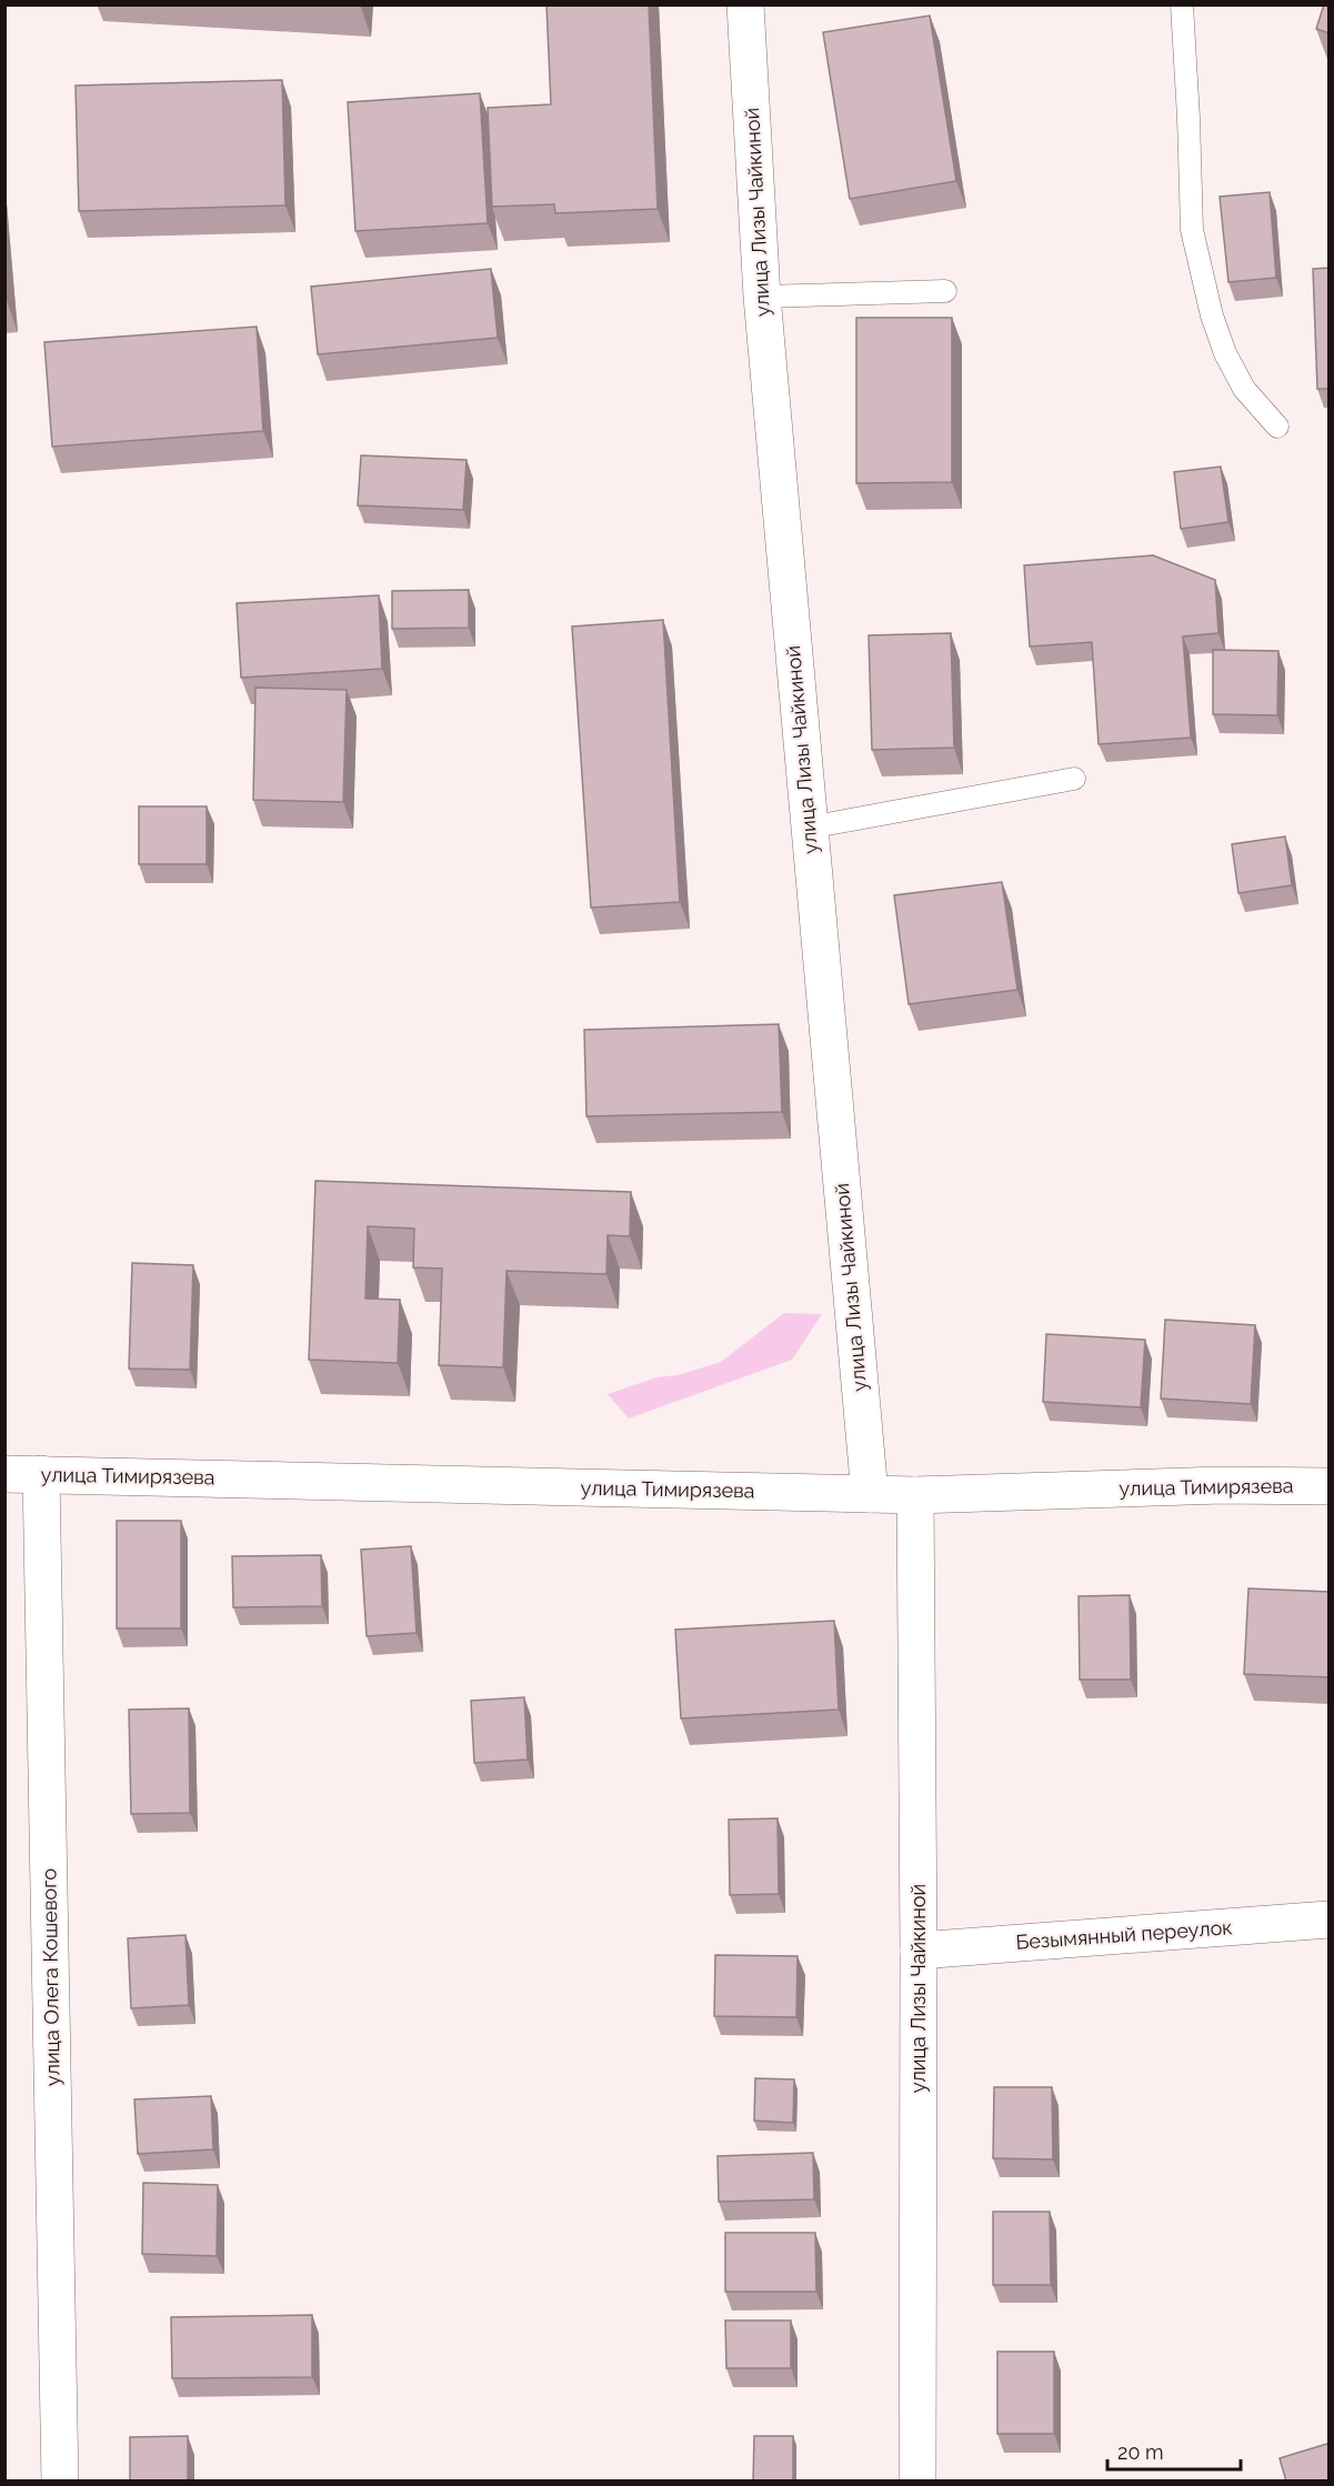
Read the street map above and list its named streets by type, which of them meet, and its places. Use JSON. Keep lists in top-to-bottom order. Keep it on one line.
{"streets":{"street":["улица Лизы Чайкиной","улица Тимирязева","Безымянный переулок","улица Олега Кошевого"]},"crossings":[["улица Лизы Чайкиной","улица Тимирязева"],["улица Лизы Чайкиной","Безымянный переулок"],["улица Тимирязева","улица Олега Кошевого"]],"scale_bar":"20 m"}
